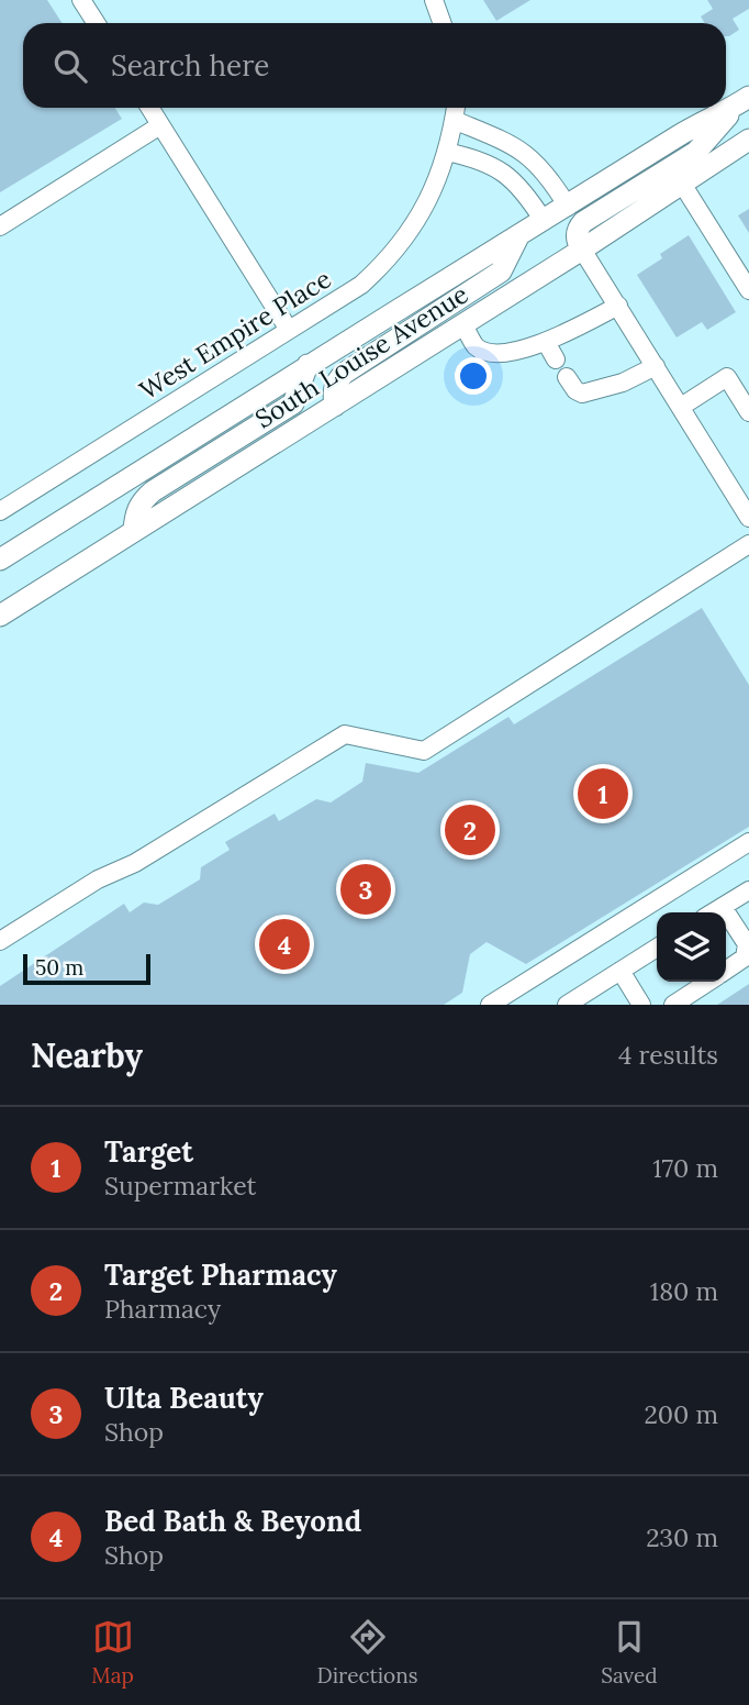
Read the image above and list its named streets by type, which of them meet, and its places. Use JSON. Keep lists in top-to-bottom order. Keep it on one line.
{"streets":{"main road":["South Louise Avenue"],"street":["West Empire Place"]},"scale_bar":"50 m","page":{"search":"Search here","pins":["1","2","3","4"],"scale":"50 m","heading":["Nearby","4 results"],"list":[{"mark":"1","name":"Target","note":"Supermarket","value":"170 m"},{"mark":"2","name":"Target Pharmacy","note":"Pharmacy","value":"180 m"},{"mark":"3","name":"Ulta Beauty","note":"Shop","value":"200 m"},{"mark":"4","name":"Bed Bath & Beyond","note":"Shop","value":"230 m"}],"nav":["Map","Directions","Saved"]}}
